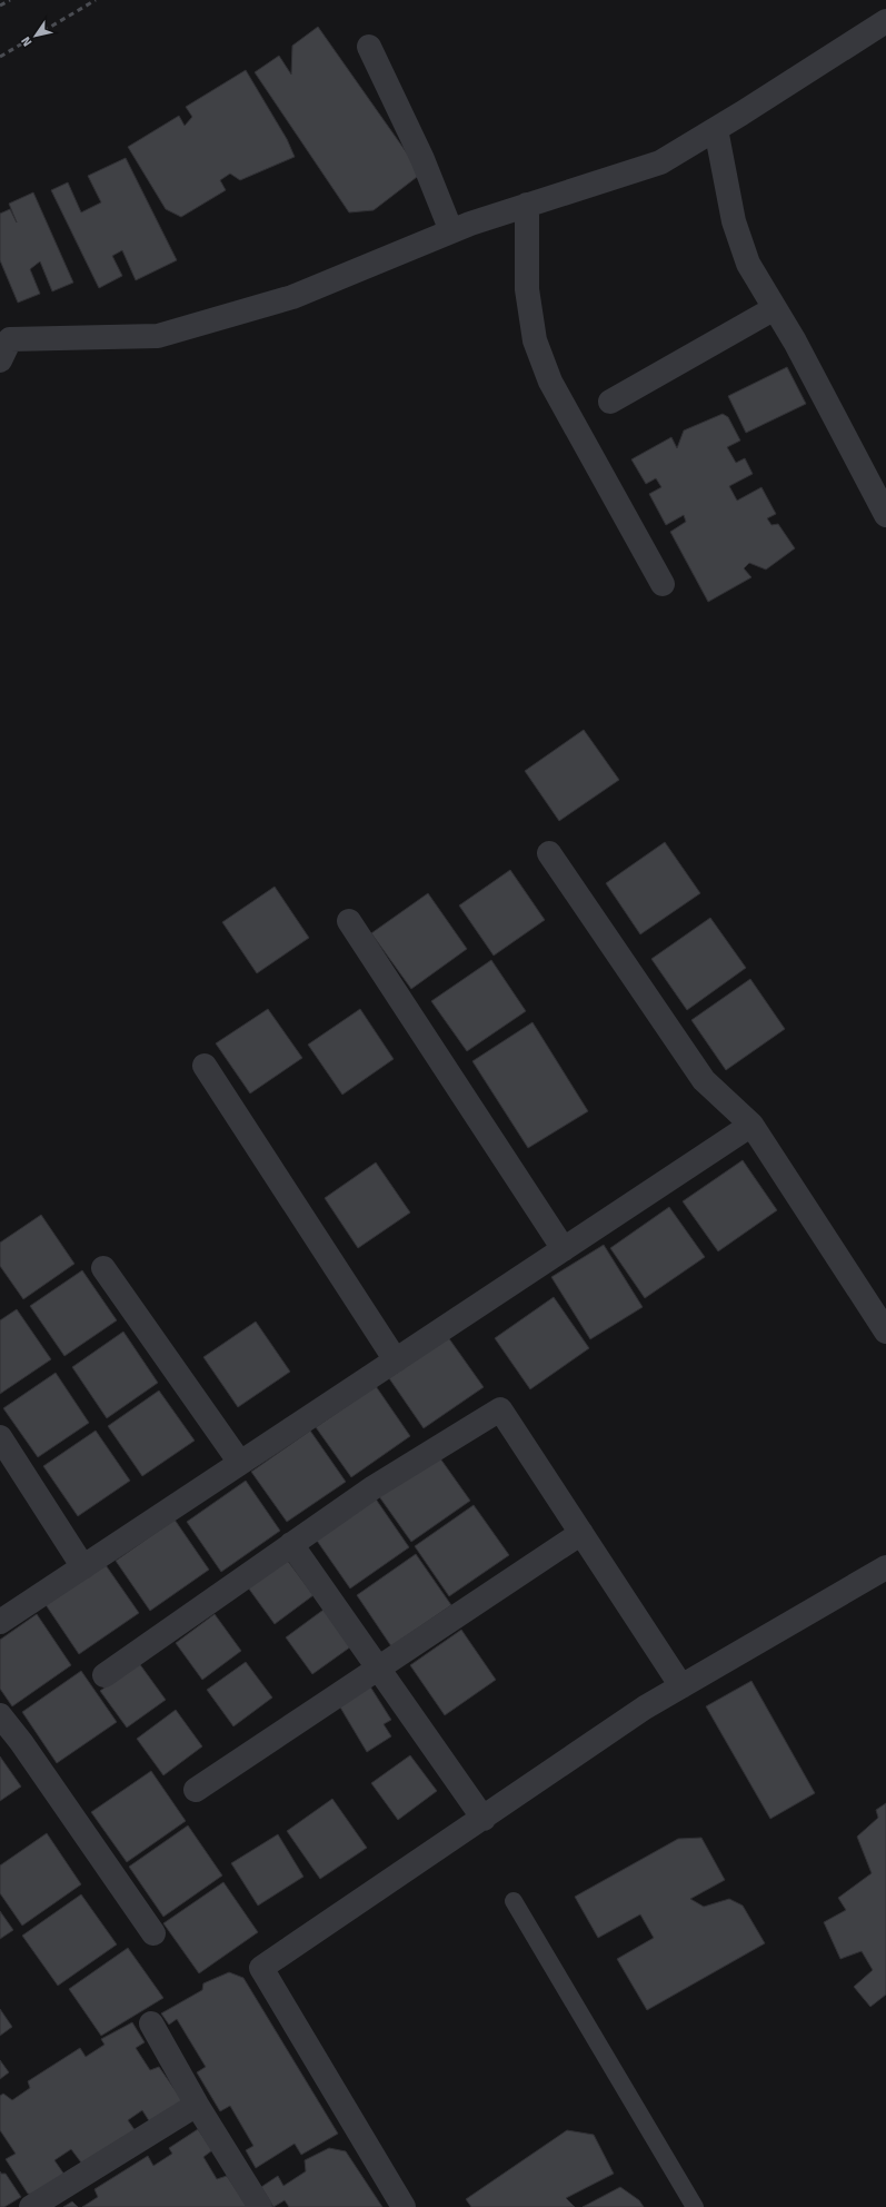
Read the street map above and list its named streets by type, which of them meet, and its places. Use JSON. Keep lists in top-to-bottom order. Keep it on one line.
{"north":"bottom left"}
